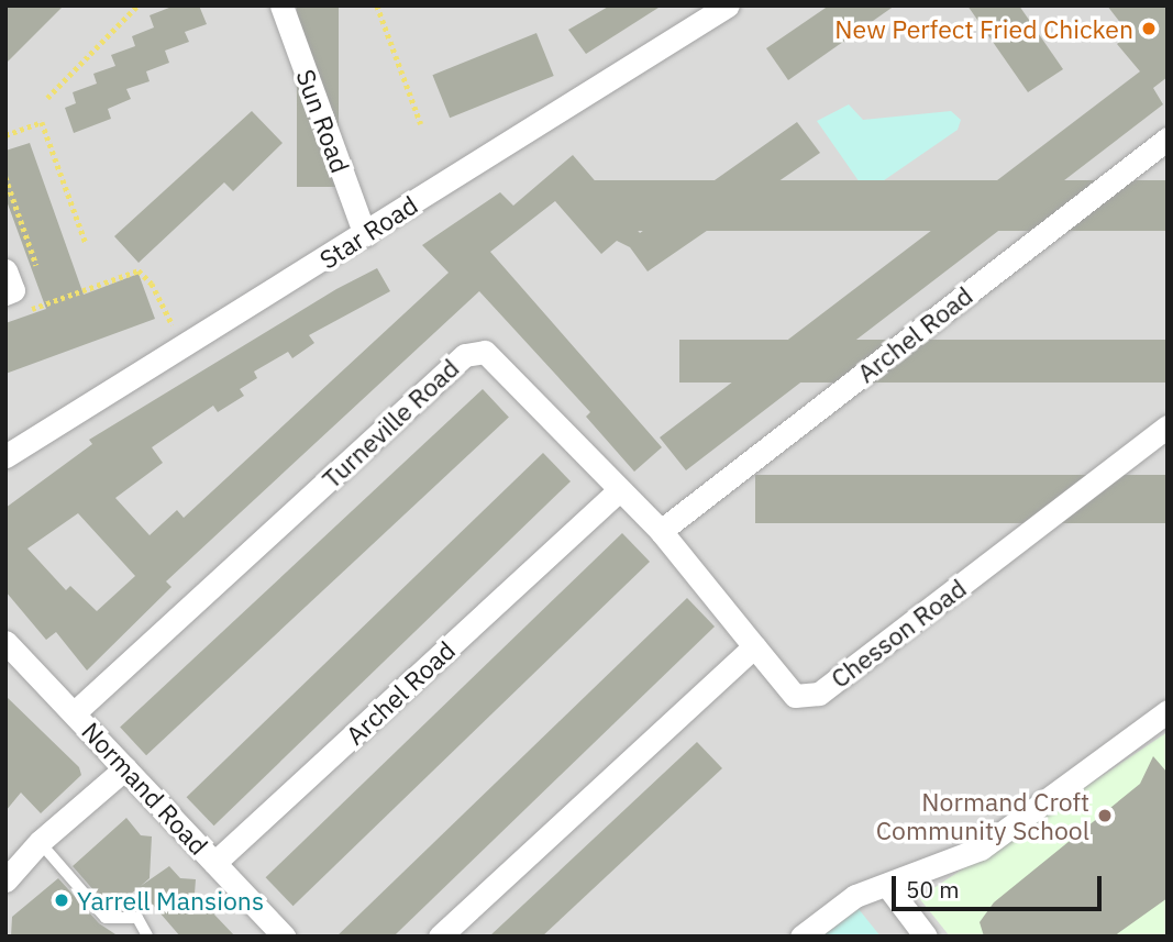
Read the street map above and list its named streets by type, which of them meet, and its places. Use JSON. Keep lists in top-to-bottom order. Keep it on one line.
{"streets":{"street":["Sun Road","Star Road","Archel Road","Turneville Road","Chesson Road","Normand Road"]},"crossings":[["Sun Road","Star Road"],["Archel Road","Turneville Road"],["Archel Road","Normand Road"],["Turneville Road","Chesson Road"],["Turneville Road","Normand Road"]],"places":["New Perfect Fried Chicken","Normand Croft Community School","Yarrell Mansions"],"scale_bar":"50 m"}
